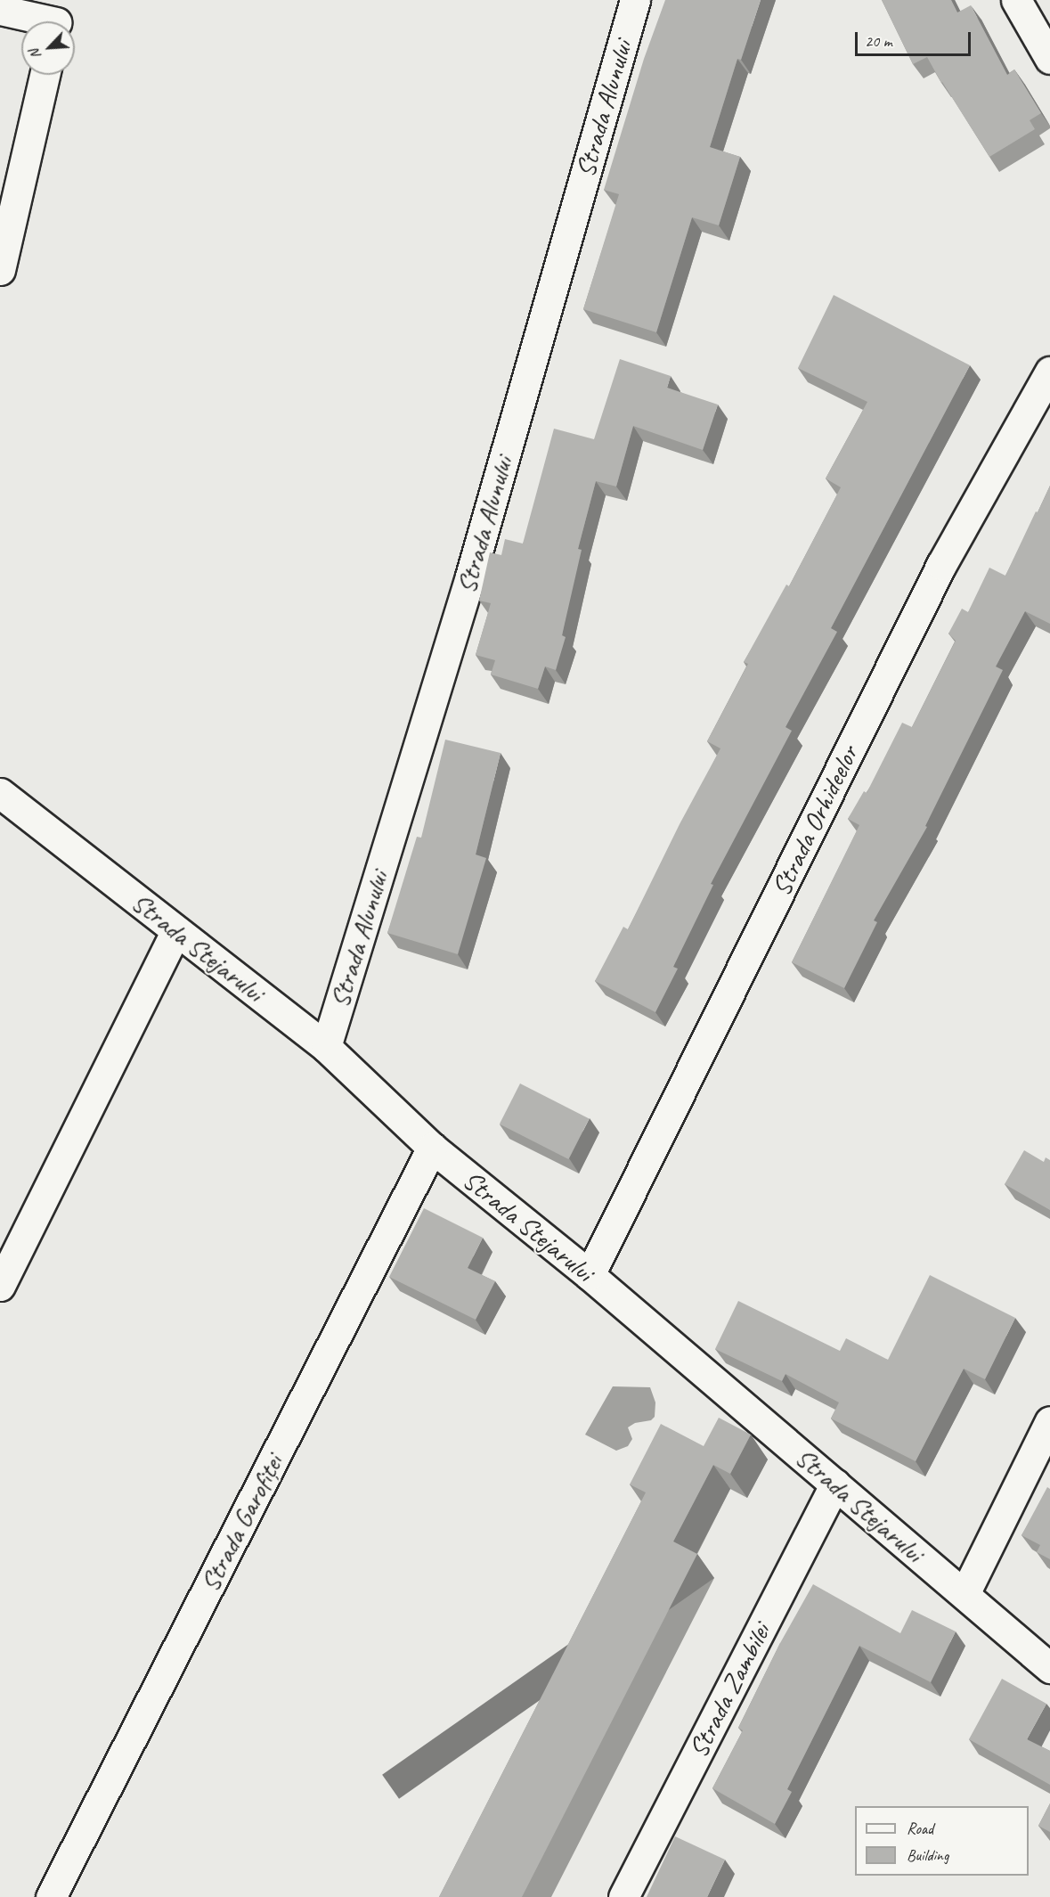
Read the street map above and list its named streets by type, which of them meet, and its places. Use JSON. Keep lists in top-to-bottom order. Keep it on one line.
{"streets":{"street":["Strada Alunului","Strada Orhideelor","Strada Stejarului","Strada Garofiței","Strada Zambilei"]},"crossings":[["Strada Alunului","Strada Stejarului"],["Strada Orhideelor","Strada Stejarului"],["Strada Stejarului","Strada Garofiței"],["Strada Stejarului","Strada Zambilei"]],"legend":["Road","Building"],"scale_bar":"20 m","north":"bottom left"}
